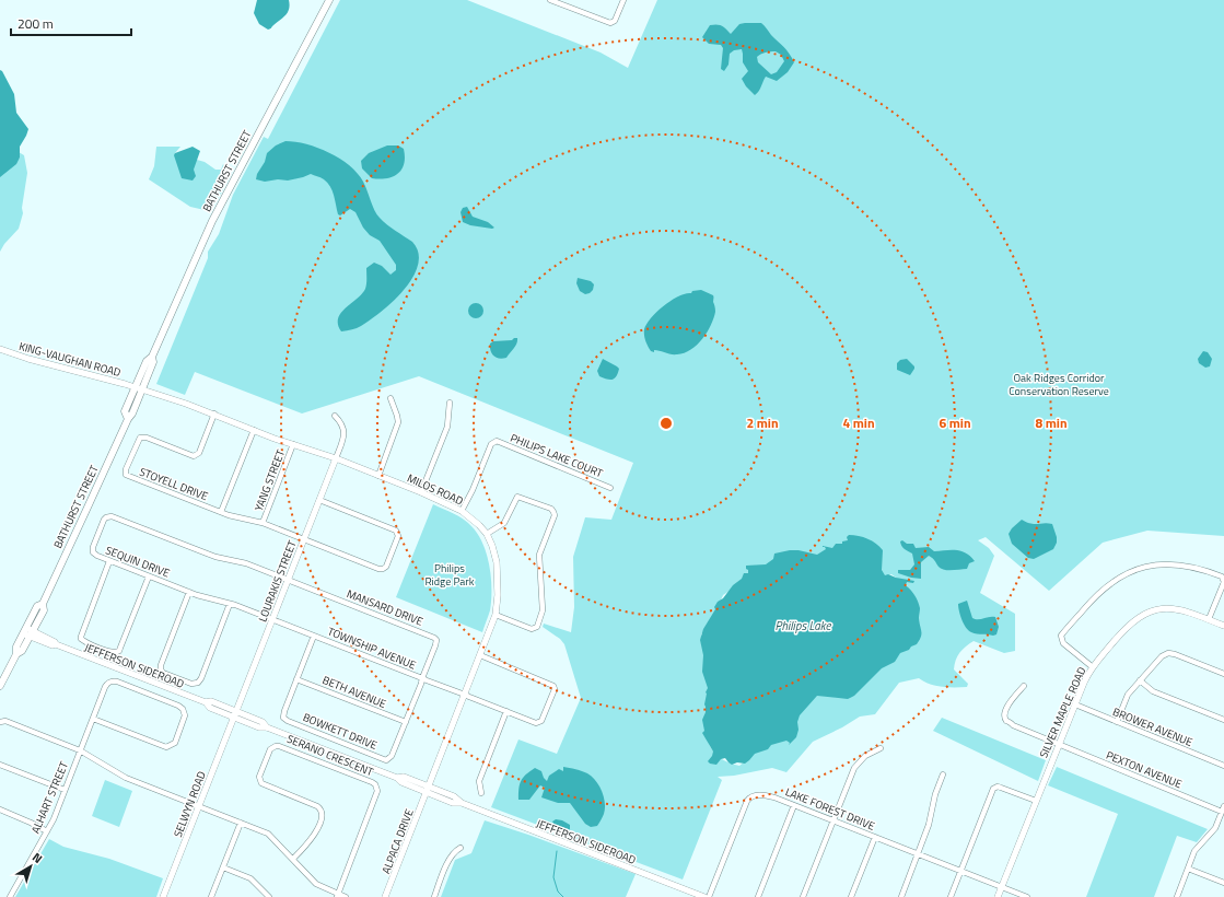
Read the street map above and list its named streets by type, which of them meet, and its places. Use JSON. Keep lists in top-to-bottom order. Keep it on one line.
{"streets":{"main road":["BATHURST STREET"],"street":["KING-VAUGHAN ROAD","PHILIPS LAKE COURT","YANG STREET","STOYELL DRIVE","MILOS ROAD","SEQUIN DRIVE","LOURAKIS STREET","MANSARD DRIVE","TOWNSHIP AVENUE","JEFFERSON SIDEROAD","BETH AVENUE","SILVER MAPLE ROAD","BROWER AVENUE","BOWKETT DRIVE","SERANO CRESCENT","PEXTON AVENUE","ALHART STREET","SELWYN ROAD","LAKE FOREST DRIVE","ALPACA DRIVE"]},"crossings":[["BATHURST STREET","KING-VAUGHAN ROAD"],["BATHURST STREET","MILOS ROAD"],["BATHURST STREET","JEFFERSON SIDEROAD"],["KING-VAUGHAN ROAD","MILOS ROAD"],["PHILIPS LAKE COURT","MILOS ROAD"],["YANG STREET","STOYELL DRIVE"],["YANG STREET","MILOS ROAD"],["STOYELL DRIVE","MILOS ROAD"],["STOYELL DRIVE","LOURAKIS STREET"],["MILOS ROAD","LOURAKIS STREET"],["MILOS ROAD","TOWNSHIP AVENUE"],["MILOS ROAD","JEFFERSON SIDEROAD"],["MILOS ROAD","ALPACA DRIVE"],["SEQUIN DRIVE","LOURAKIS STREET"],["SEQUIN DRIVE","MANSARD DRIVE"],["SEQUIN DRIVE","TOWNSHIP AVENUE"],["LOURAKIS STREET","MANSARD DRIVE"],["LOURAKIS STREET","TOWNSHIP AVENUE"],["LOURAKIS STREET","JEFFERSON SIDEROAD"],["LOURAKIS STREET","SELWYN ROAD"],["MANSARD DRIVE","TOWNSHIP AVENUE"],["MANSARD DRIVE","BOWKETT DRIVE"],["TOWNSHIP AVENUE","BOWKETT DRIVE"],["JEFFERSON SIDEROAD","SELWYN ROAD"],["JEFFERSON SIDEROAD","ALPACA DRIVE"],["BETH AVENUE","BOWKETT DRIVE"],["SILVER MAPLE ROAD","BROWER AVENUE"],["SILVER MAPLE ROAD","PEXTON AVENUE"],["SILVER MAPLE ROAD","LAKE FOREST DRIVE"]],"water":["Philips Lake"],"parks":["Oak Ridges Corridor Conservation Reserve","Philips Ridge Park"],"scale_bar":"200 m","north":"top right","rings":["2 min","4 min","6 min","8 min"]}
